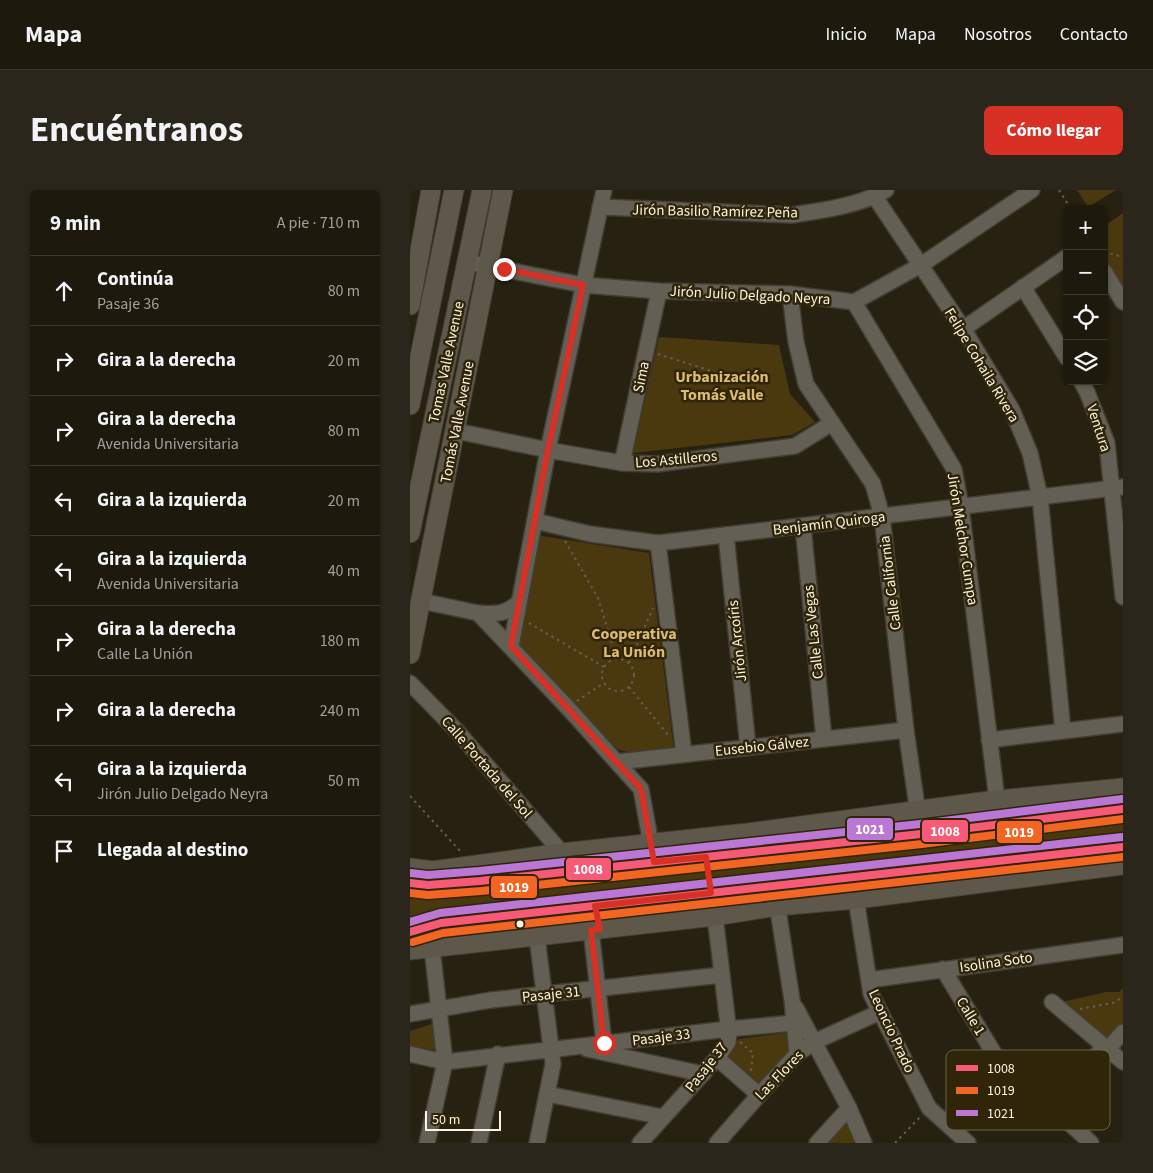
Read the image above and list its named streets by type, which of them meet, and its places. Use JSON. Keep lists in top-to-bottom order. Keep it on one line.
{"streets":{"main road":["Tomas Valle Avenue","Tomás Valle Avenue"],"street":["Jirón Basilio Ramírez Peña","Jirón Julio Delgado Neyra","Felipe Cohaila Rivera","Sima","Ventura","Los Astilleros","Benjamín Quiroga","Jirón Melchor Cumpa","Calle California","Calle Las Vegas","Jirón Arcoíris","Eusebio Gálvez","Calle Portada del Sol","Isolina Soto","Pasaje 31","Calle 1","Leoncio Prado","Pasaje 33","Pasaje 37","Las Flores"]},"crossings":[["Jirón Basilio Ramírez Peña","Felipe Cohaila Rivera"],["Jirón Julio Delgado Neyra","Tomas Valle Avenue"],["Jirón Julio Delgado Neyra","Sima"],["Jirón Julio Delgado Neyra","Tomás Valle Avenue"],["Jirón Julio Delgado Neyra","Jirón Melchor Cumpa"],["Jirón Julio Delgado Neyra","Calle California"],["Felipe Cohaila Rivera","Benjamín Quiroga"],["Sima","Los Astilleros"],["Tomás Valle Avenue","Los Astilleros"],["Ventura","Benjamín Quiroga"],["Los Astilleros","Calle California"],["Benjamín Quiroga","Jirón Melchor Cumpa"],["Benjamín Quiroga","Calle California"],["Benjamín Quiroga","Calle Las Vegas"],["Benjamín Quiroga","Jirón Arcoíris"],["Calle California","Eusebio Gálvez"],["Calle Las Vegas","Eusebio Gálvez"],["Jirón Arcoíris","Eusebio Gálvez"],["Isolina Soto","Calle 1"],["Isolina Soto","Leoncio Prado"],["Pasaje 31","Pasaje 37"],["Leoncio Prado","Las Flores"],["Pasaje 33","Pasaje 37"]],"districts":["Urbanización Tomás Valle","Cooperativa La Unión"],"lines":["transit line 1021","transit line 1008","transit line 1019"],"legend":["1008","1019","1021"],"scale_bar":"50 m","page":{"header":"Mapa","nav":["Inicio","Mapa","Nosotros","Contacto"],"title":"Encuéntranos","buttons":"Cómo llegar","heading":["9 min","A pie · 710 m"],"map_buttons":["+","−"],"list":[["Continúa","Pasaje 36","80 m"],["Gira a la derecha","20 m"],["Gira a la derecha","Avenida Universitaria","80 m"],["Gira a la izquierda","20 m"],["Gira a la izquierda","Avenida Universitaria","40 m"],["Gira a la derecha","Calle La Unión","180 m"],["Gira a la derecha","240 m"],["Gira a la izquierda","Jirón Julio Delgado Neyra","50 m"],"Llegada al destino"],"scale":"50 m"}}
